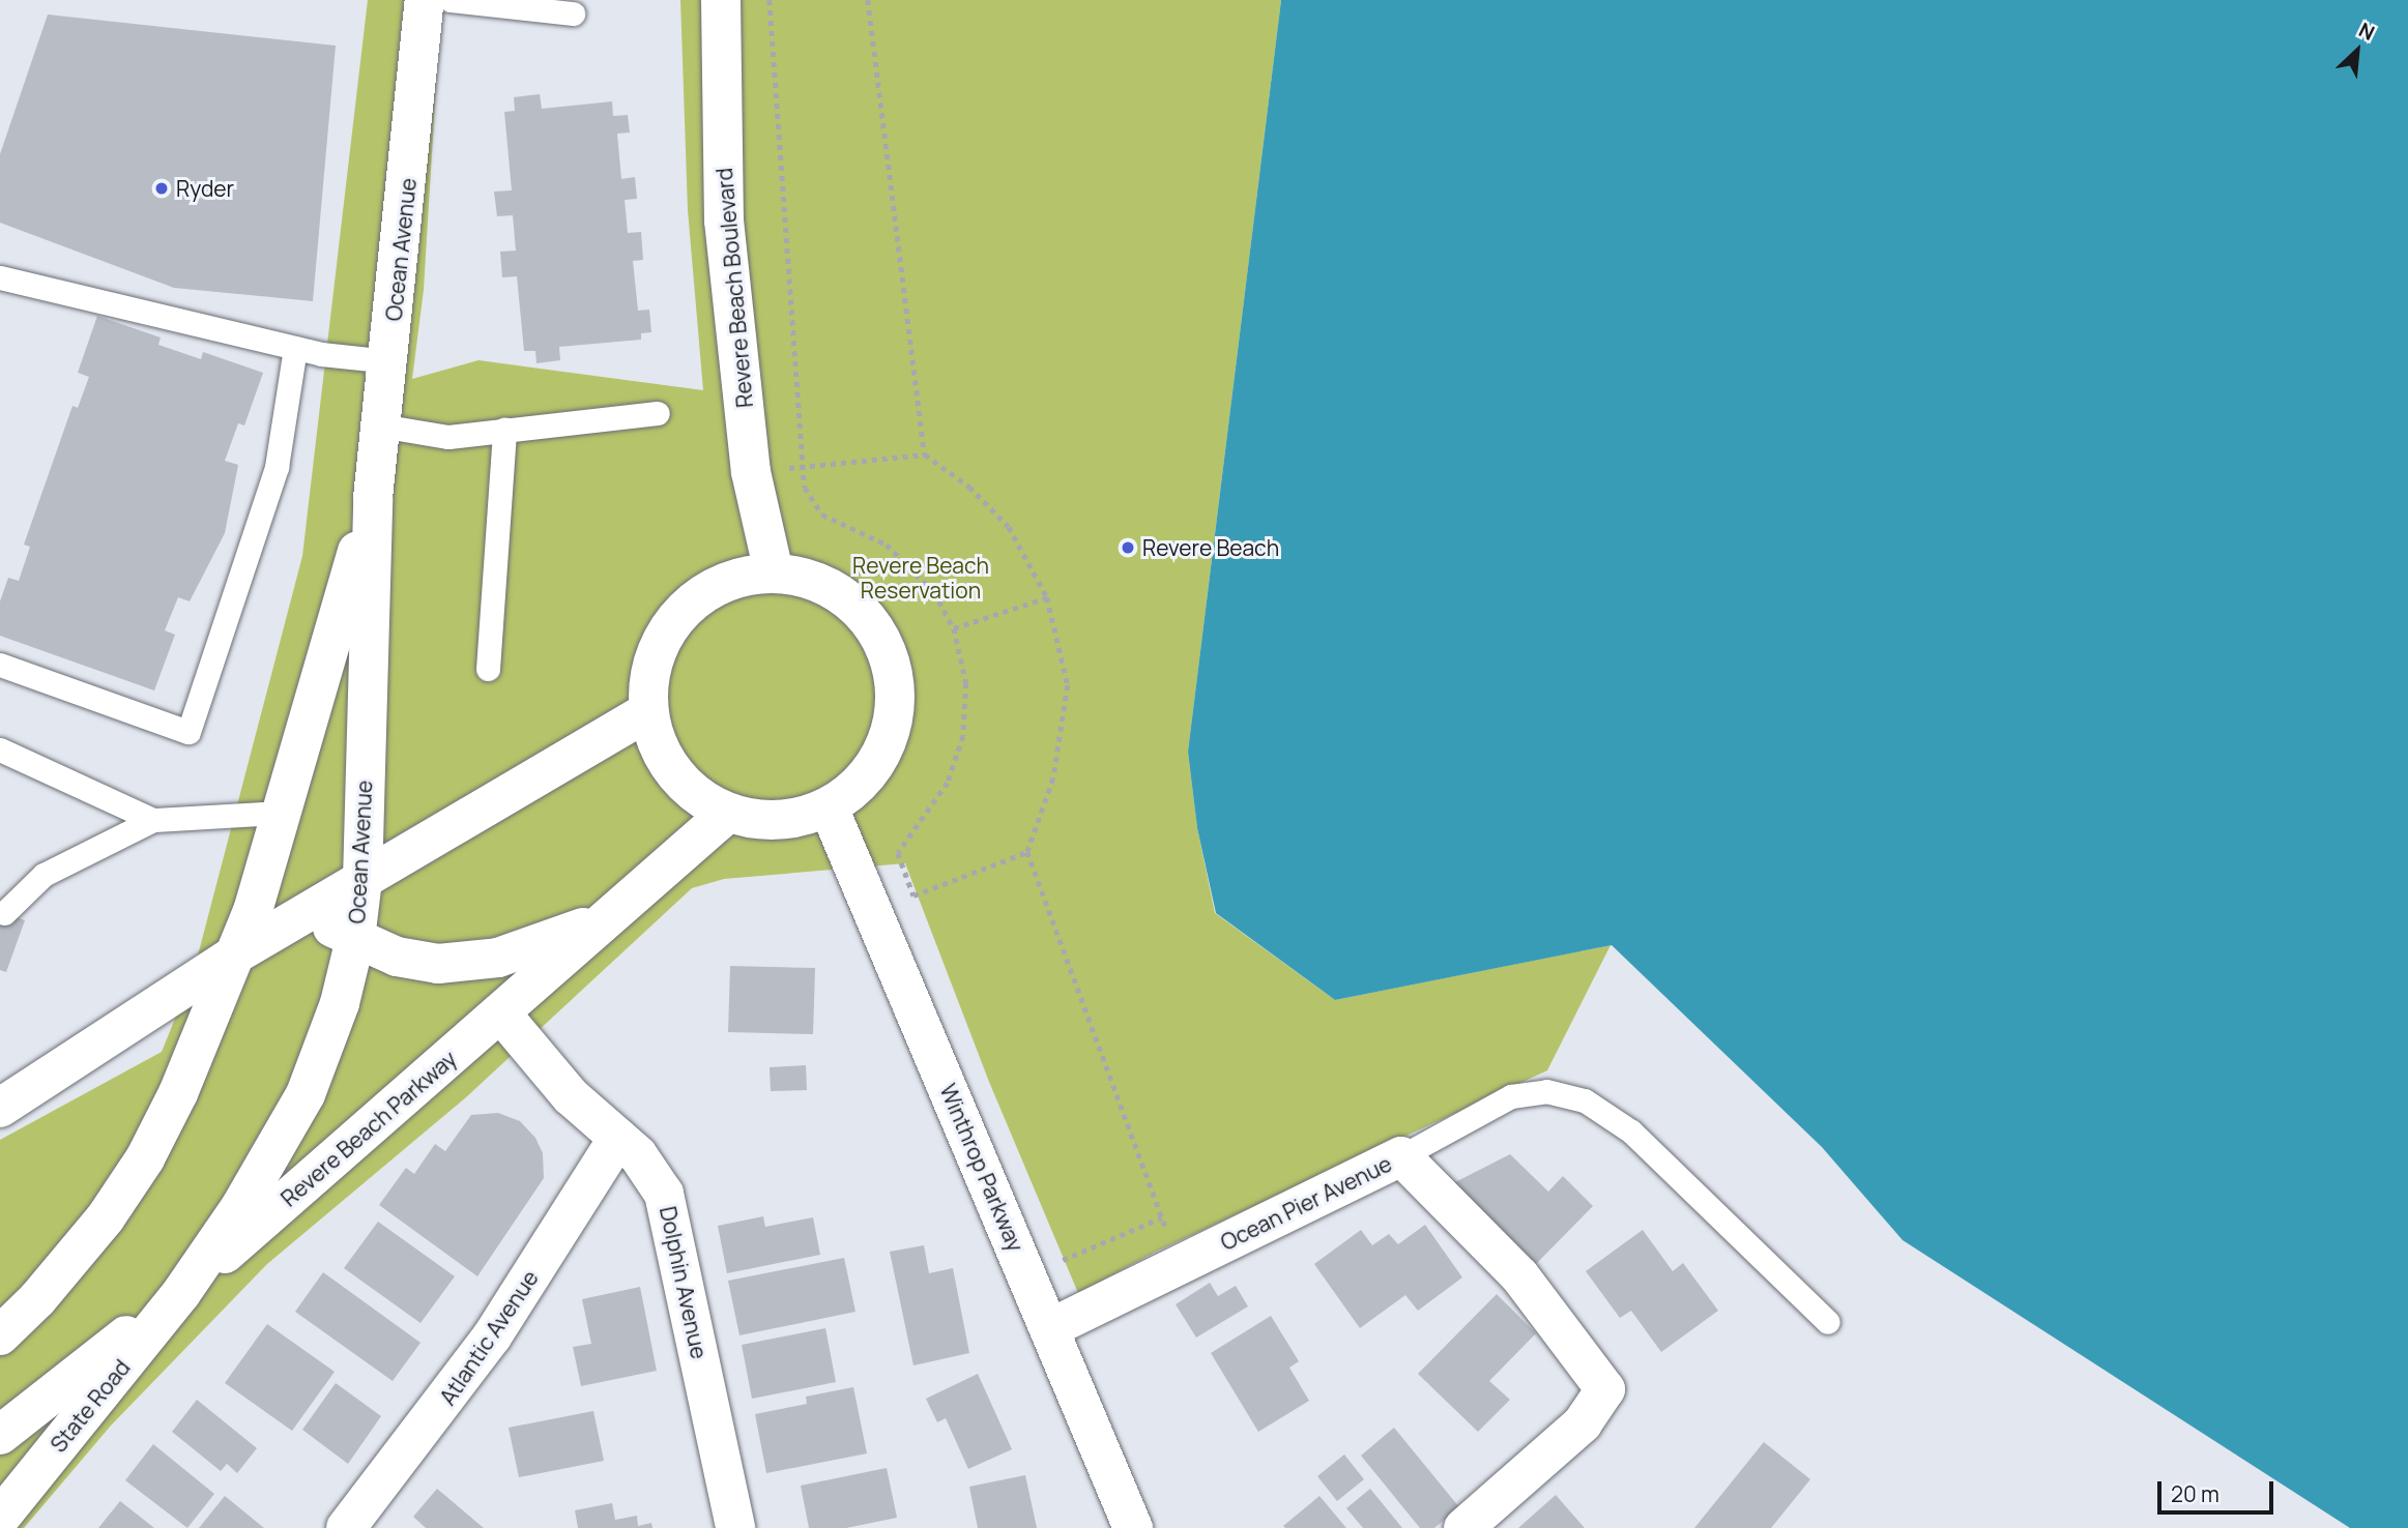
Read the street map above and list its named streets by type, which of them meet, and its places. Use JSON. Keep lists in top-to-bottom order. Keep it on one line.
{"streets":{"main road":["Ocean Avenue","Revere Beach Boulevard","Revere Beach Parkway","Winthrop Parkway","Ocean Pier Avenue","Dolphin Avenue","Atlantic Avenue","State Road"]},"crossings":[["Ocean Avenue","Revere Beach Parkway"],["Ocean Avenue","State Road"],["Revere Beach Boulevard","Revere Beach Parkway"],["Revere Beach Boulevard","Winthrop Parkway"],["Revere Beach Parkway","Winthrop Parkway"],["Revere Beach Parkway","Dolphin Avenue"],["Revere Beach Parkway","State Road"],["Winthrop Parkway","Ocean Pier Avenue"],["Dolphin Avenue","Atlantic Avenue"]],"parks":["Revere Beach Reservation"],"places":["Ryder","Revere Beach"],"scale_bar":"20 m","north":"top right"}
